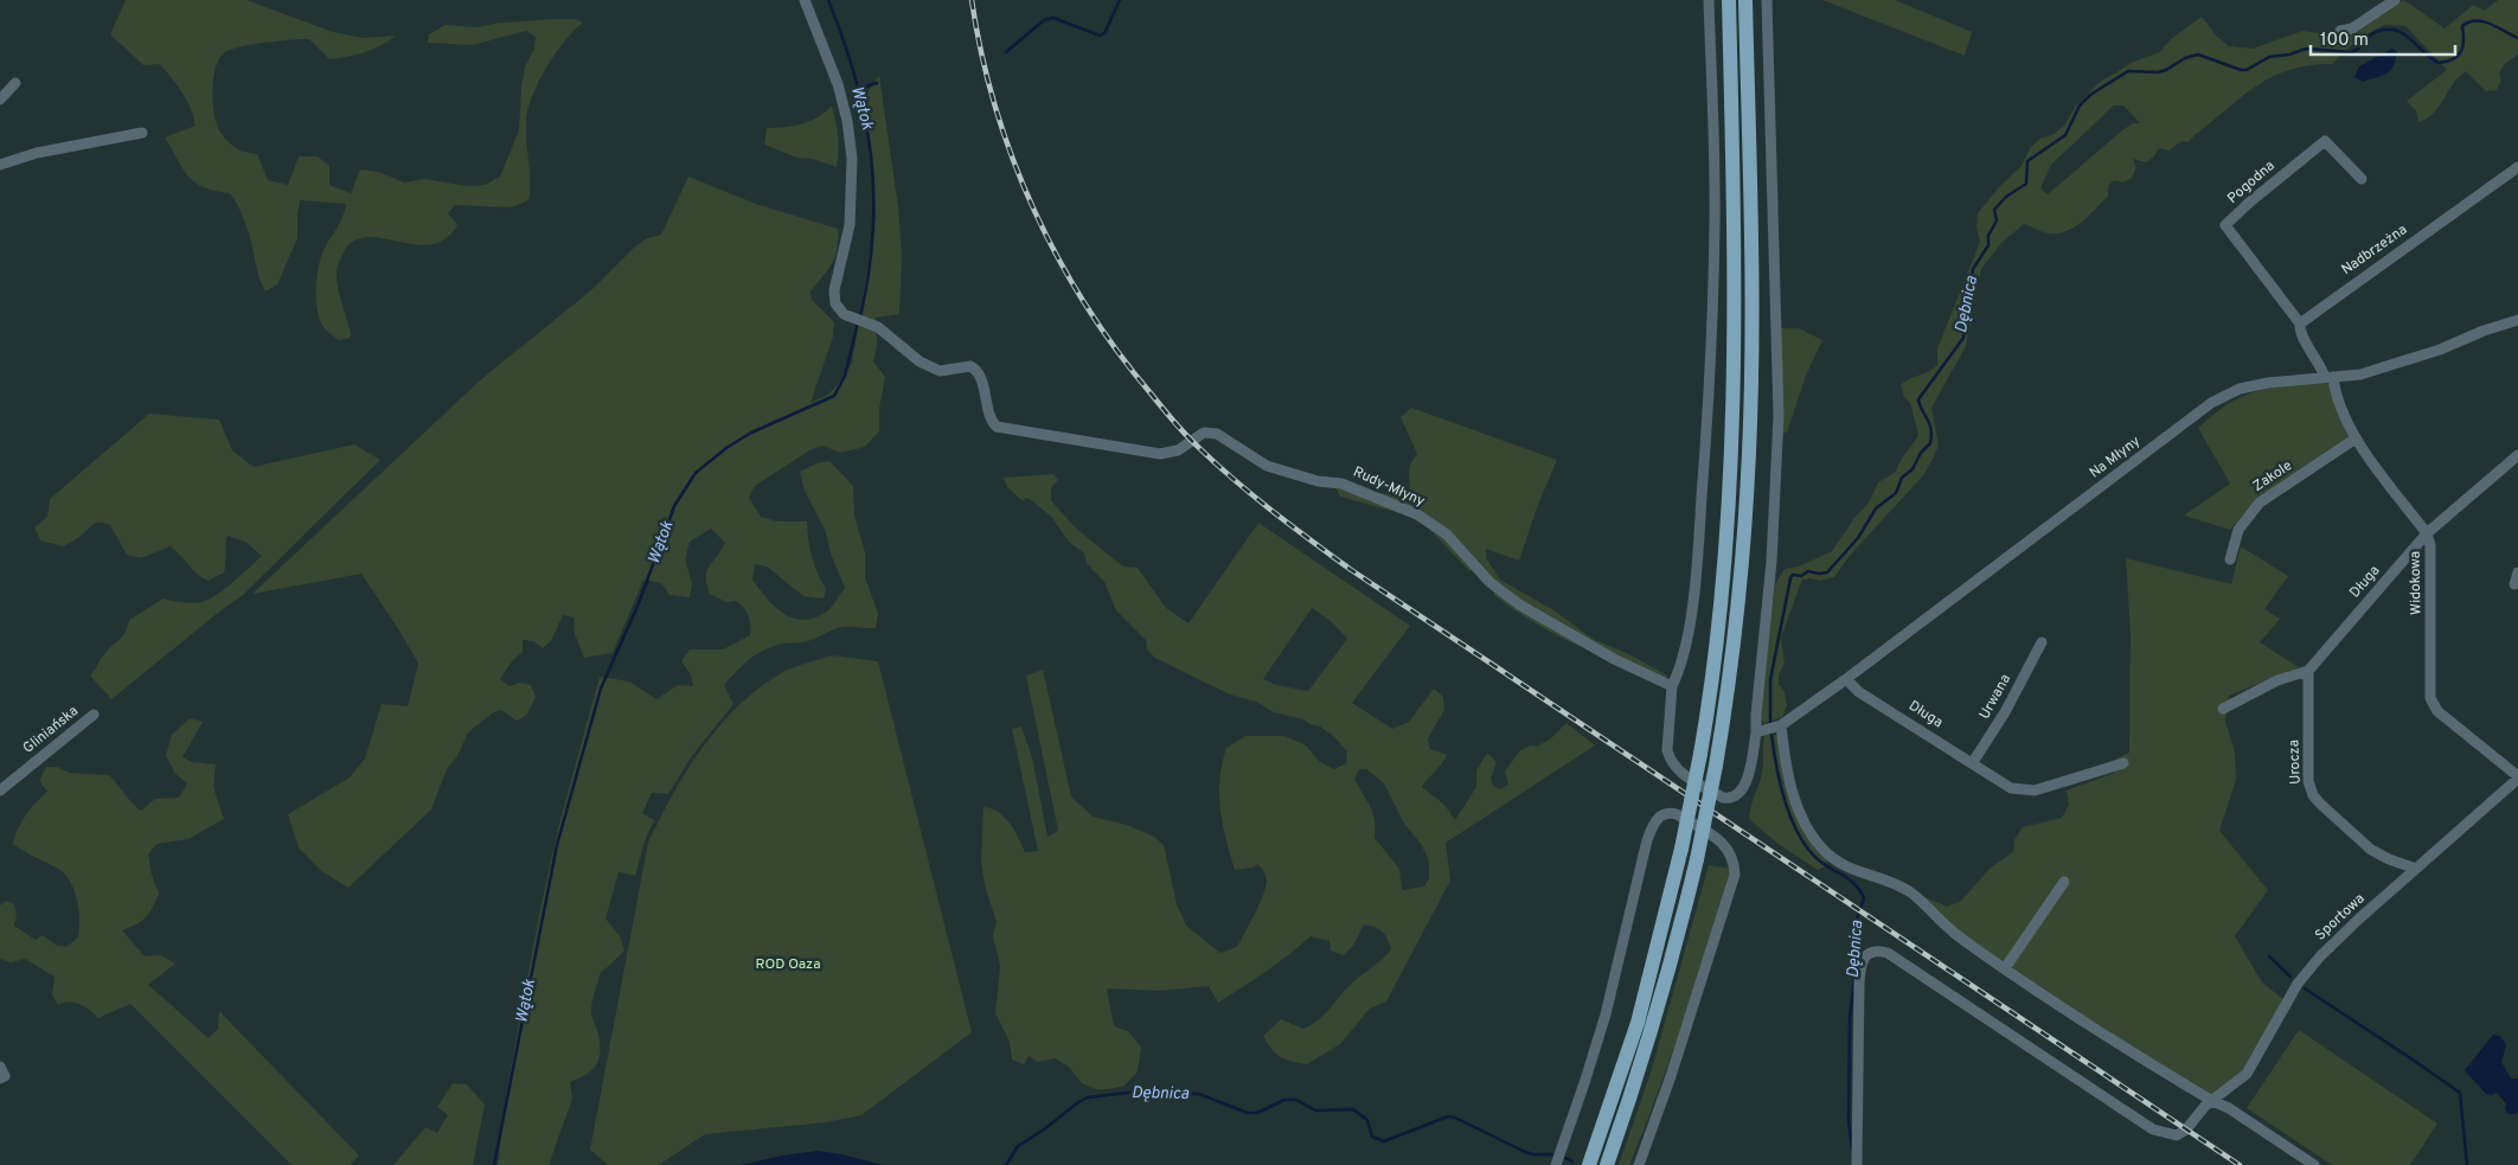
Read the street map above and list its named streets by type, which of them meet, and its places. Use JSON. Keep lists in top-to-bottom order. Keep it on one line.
{"streets":{"street":["Pogodna","Nadbrzeżna","Na Młyny","Zakole","Rudy-Młyny","Długa","Widokowa","Urwana","Gliniańska","Urocza","Sportowa"]},"crossings":[["Pogodna","Nadbrzeżna"],["Na Młyny","Długa"],["Na Młyny","Widokowa"],["Zakole","Widokowa"],["Długa","Widokowa"],["Długa","Urwana"],["Długa","Urocza"],["Widokowa","Sportowa"],["Urocza","Sportowa"]],"water":["Wątok","Dębnica"],"parks":["ROD Oaza"],"scale_bar":"100 m"}
